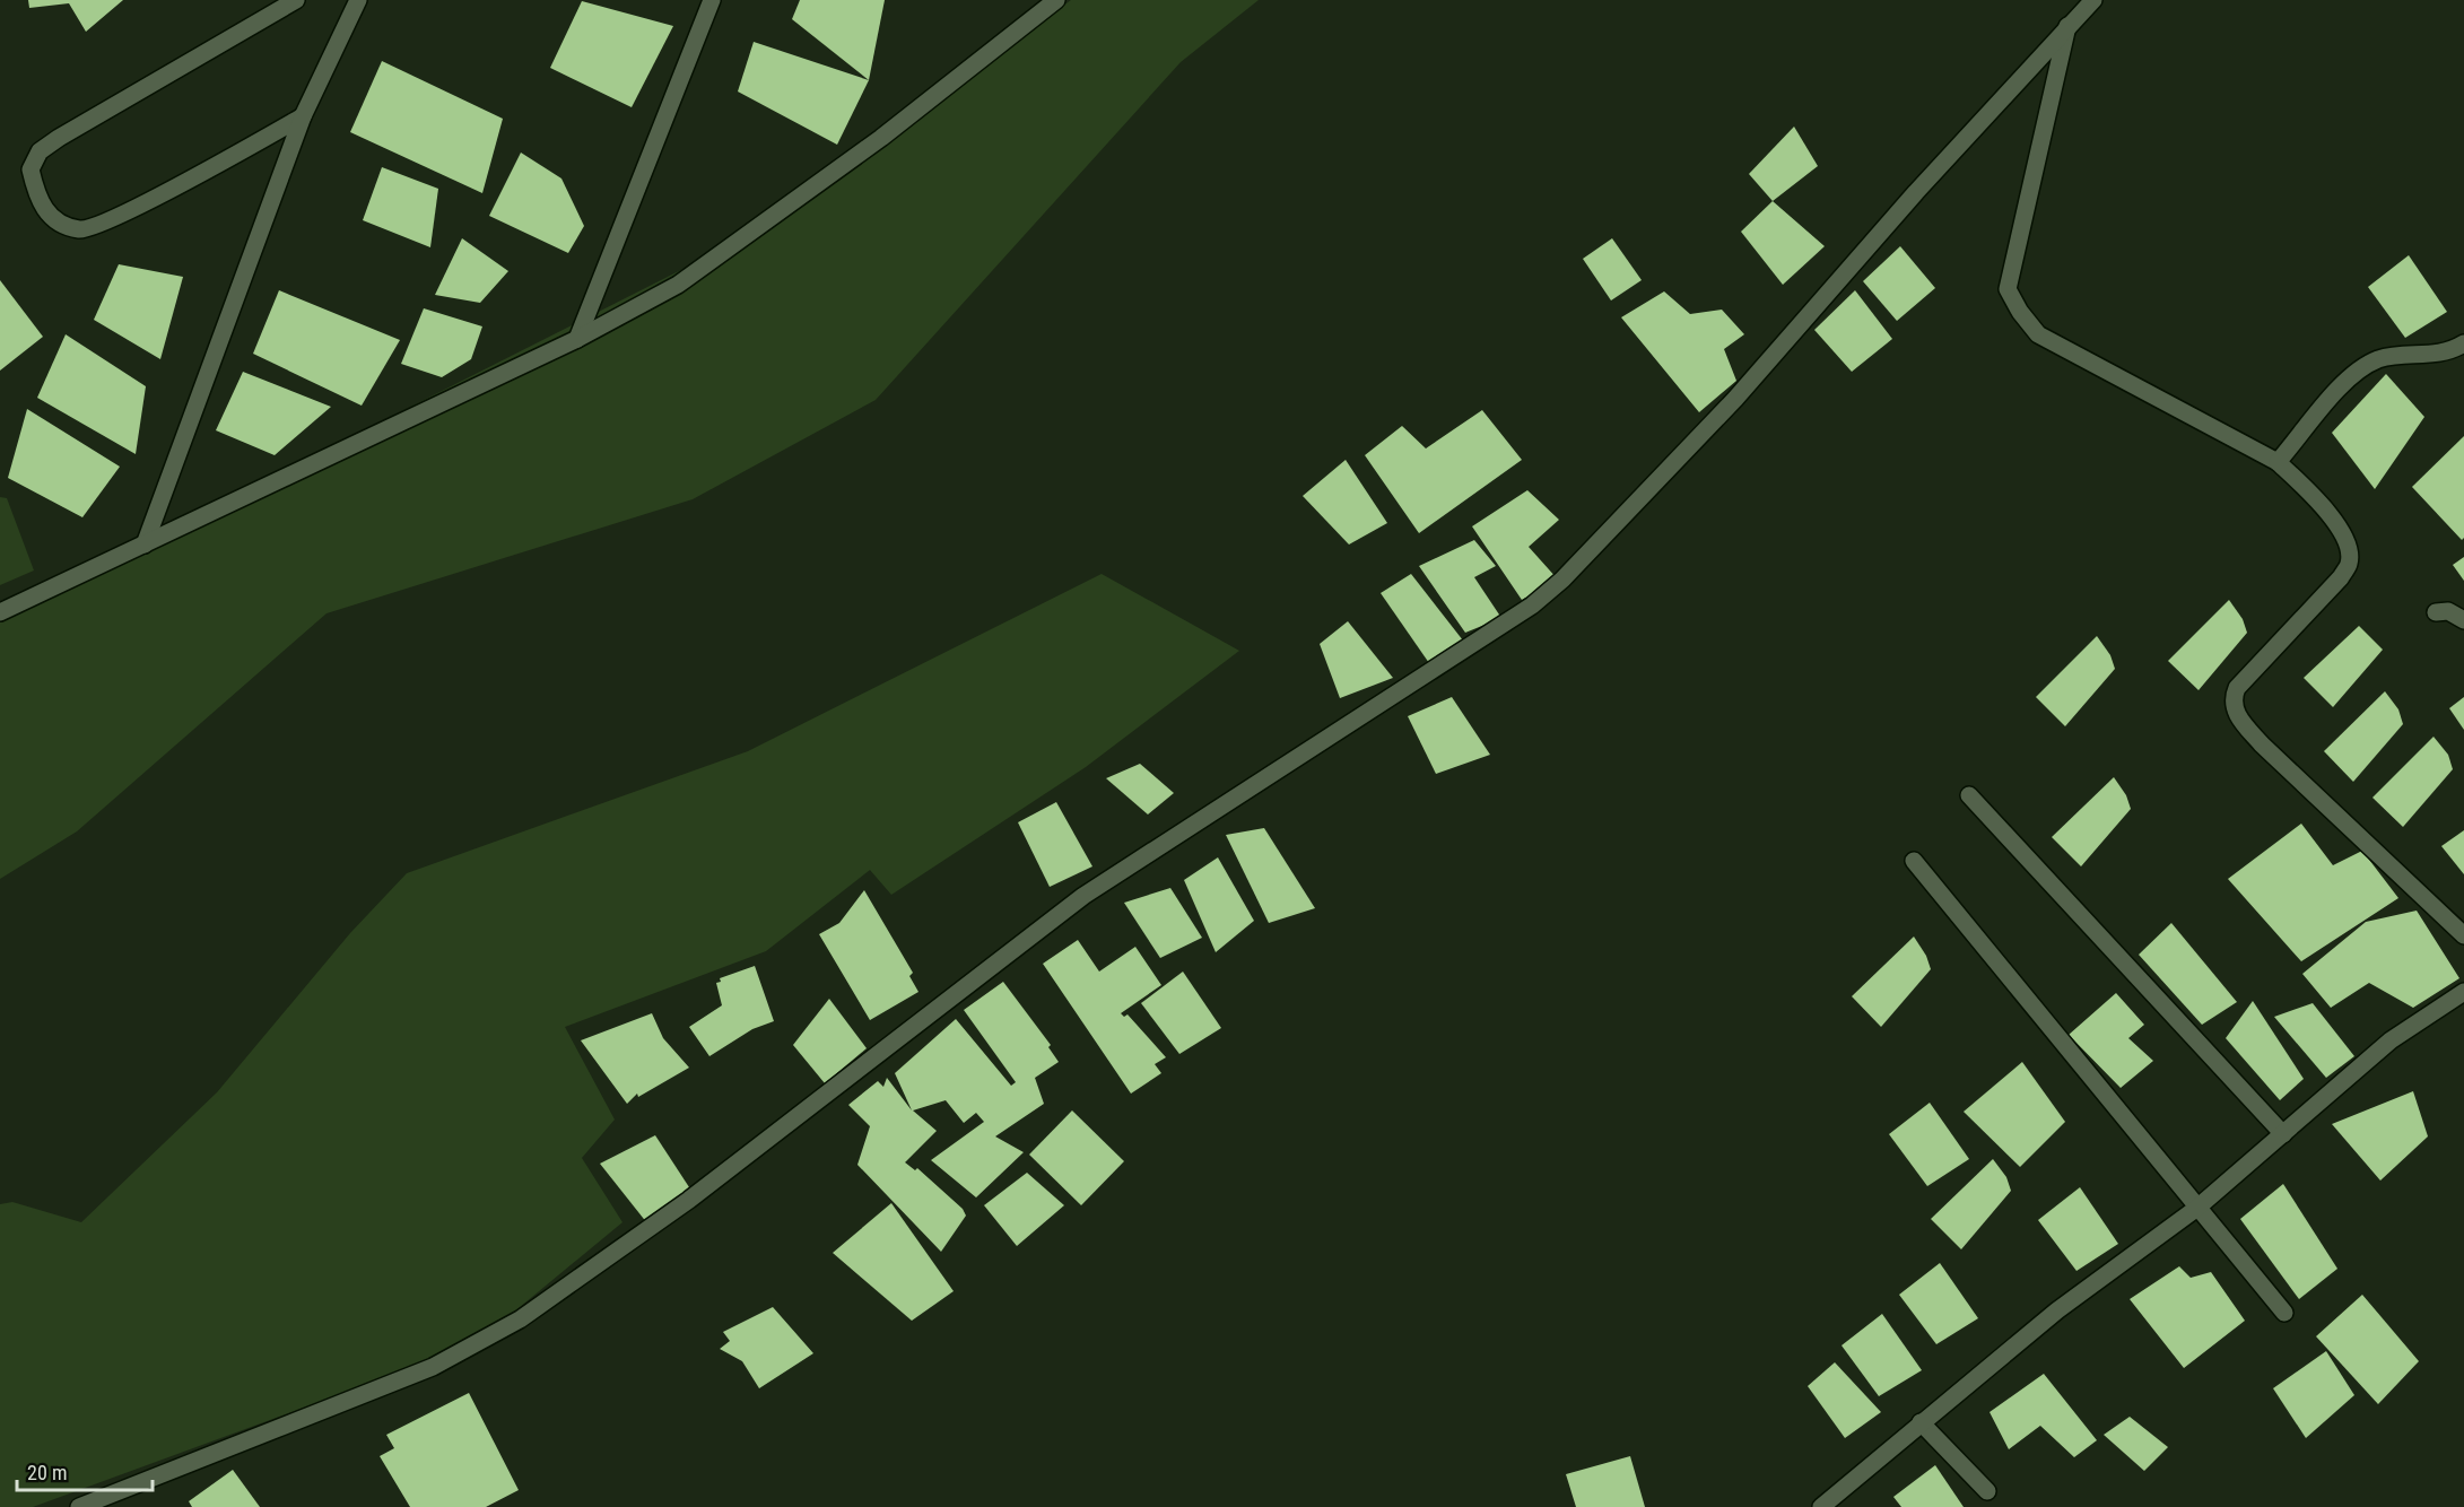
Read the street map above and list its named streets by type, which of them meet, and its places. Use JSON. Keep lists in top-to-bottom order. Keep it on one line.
{"scale_bar":"20 m"}
